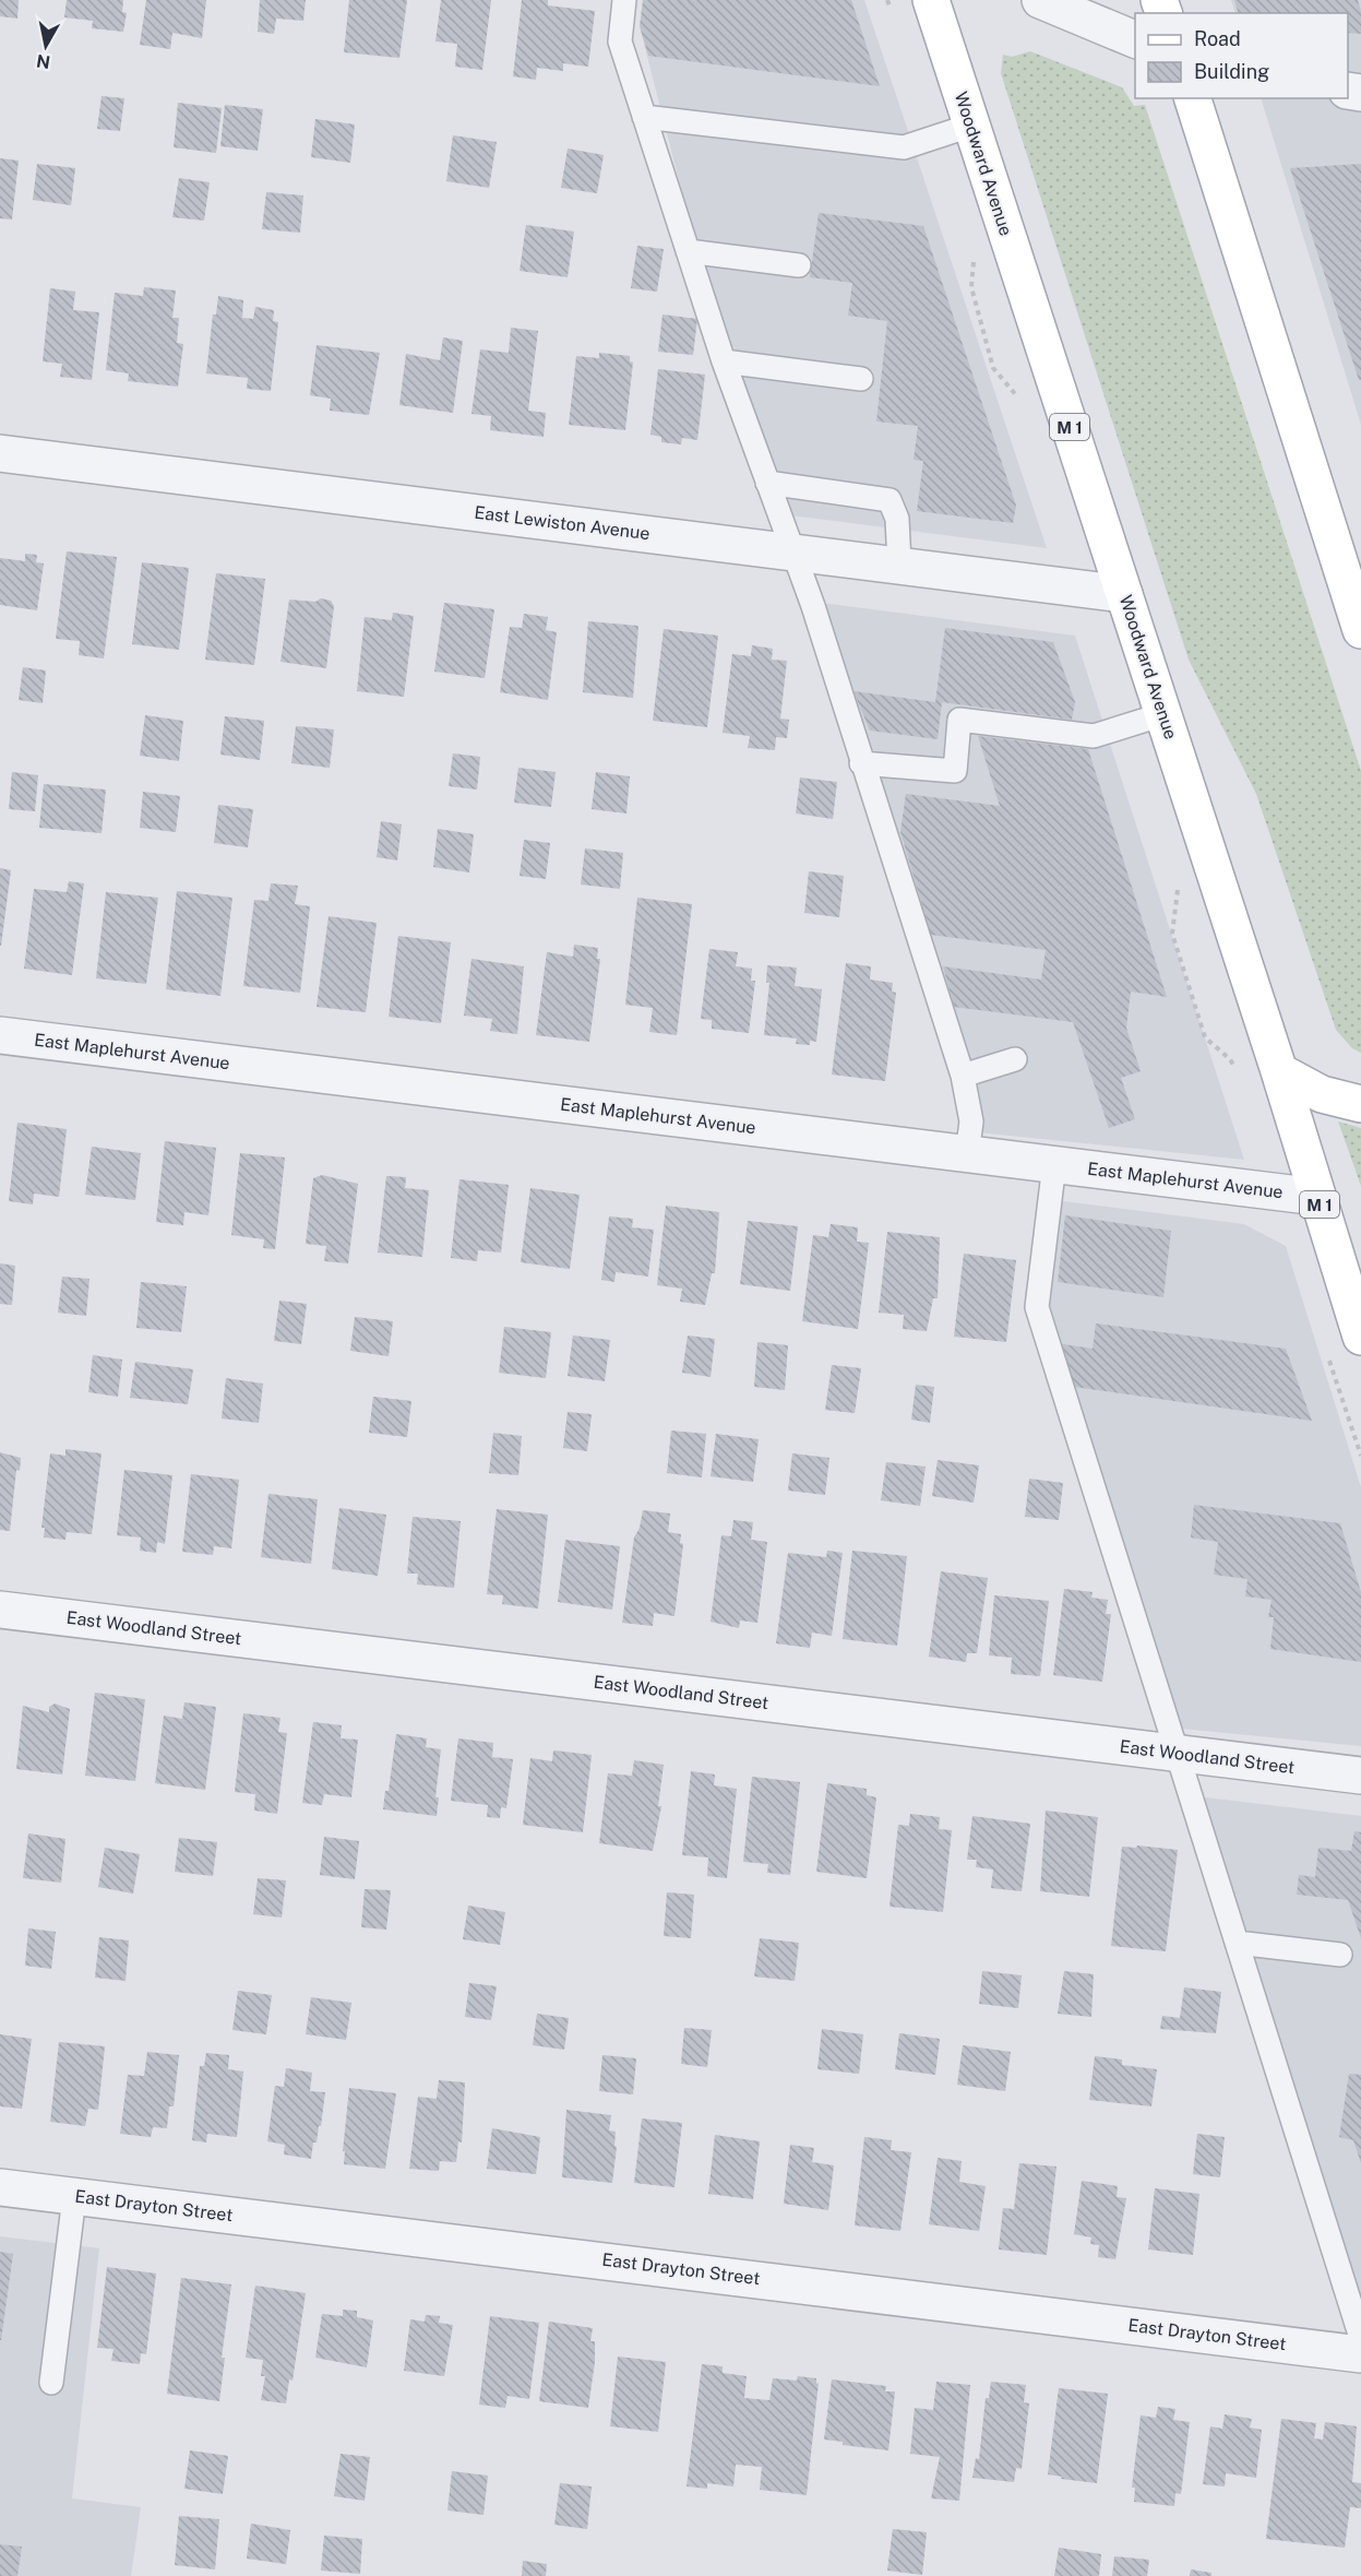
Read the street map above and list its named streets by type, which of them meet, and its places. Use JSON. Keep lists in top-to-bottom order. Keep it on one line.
{"streets":{"main road":["Woodward Avenue","M 1"],"street":["East Lewiston Avenue","East Maplehurst Avenue","East Woodland Street","East Drayton Street"]},"crossings":[["Woodward Avenue","East Lewiston Avenue"],["Woodward Avenue","East Maplehurst Avenue"]],"legend":["Road","Building"],"north":"bottom"}
